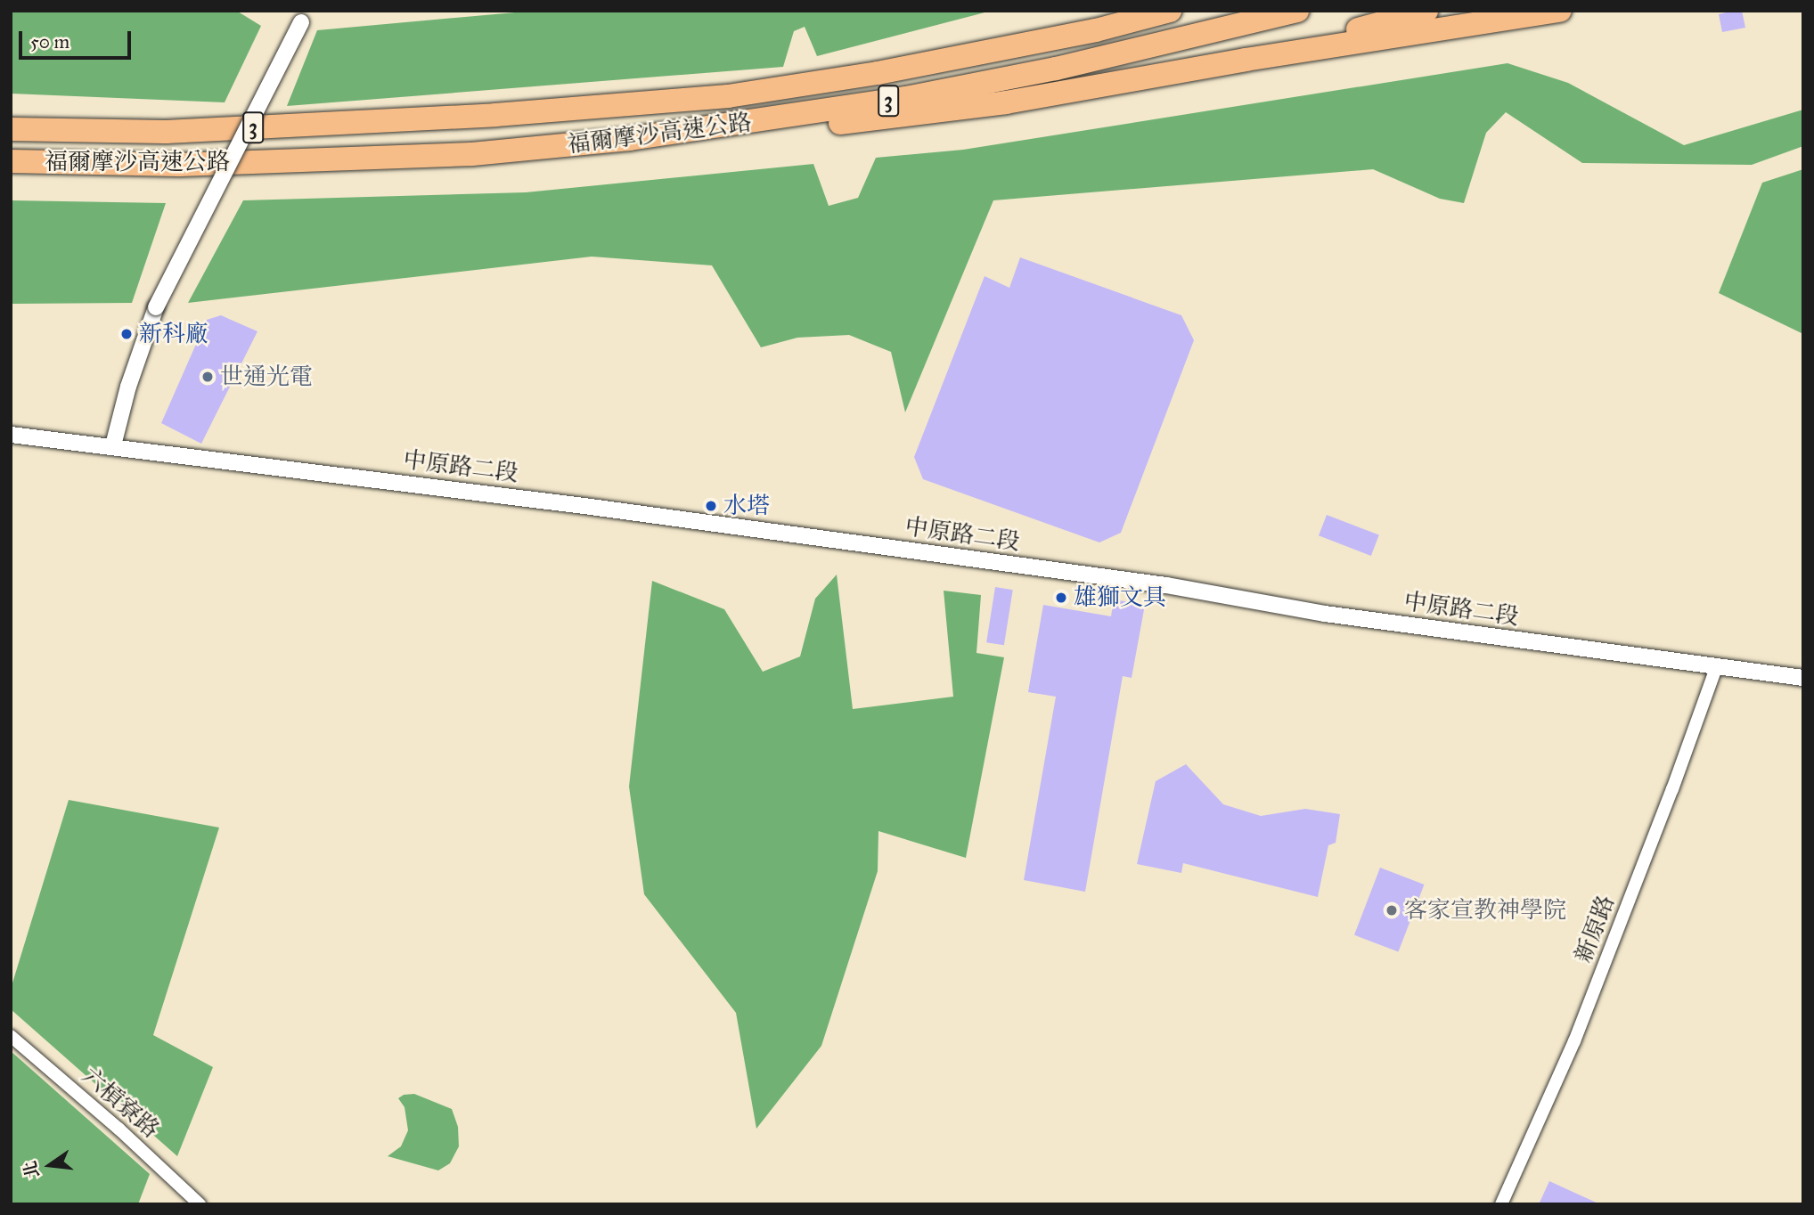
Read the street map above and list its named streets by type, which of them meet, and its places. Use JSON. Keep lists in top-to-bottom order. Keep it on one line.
{"streets":{"highway":["3","福爾摩沙高速公路"],"street":["中原路二段","新原路","六槓寮路"]},"crossings":[["中原路二段","新原路"]],"places":["新科廠","世通光電","水塔","雄獅文具","客家宣教神學院"],"scale_bar":"50 m","north":"left"}
